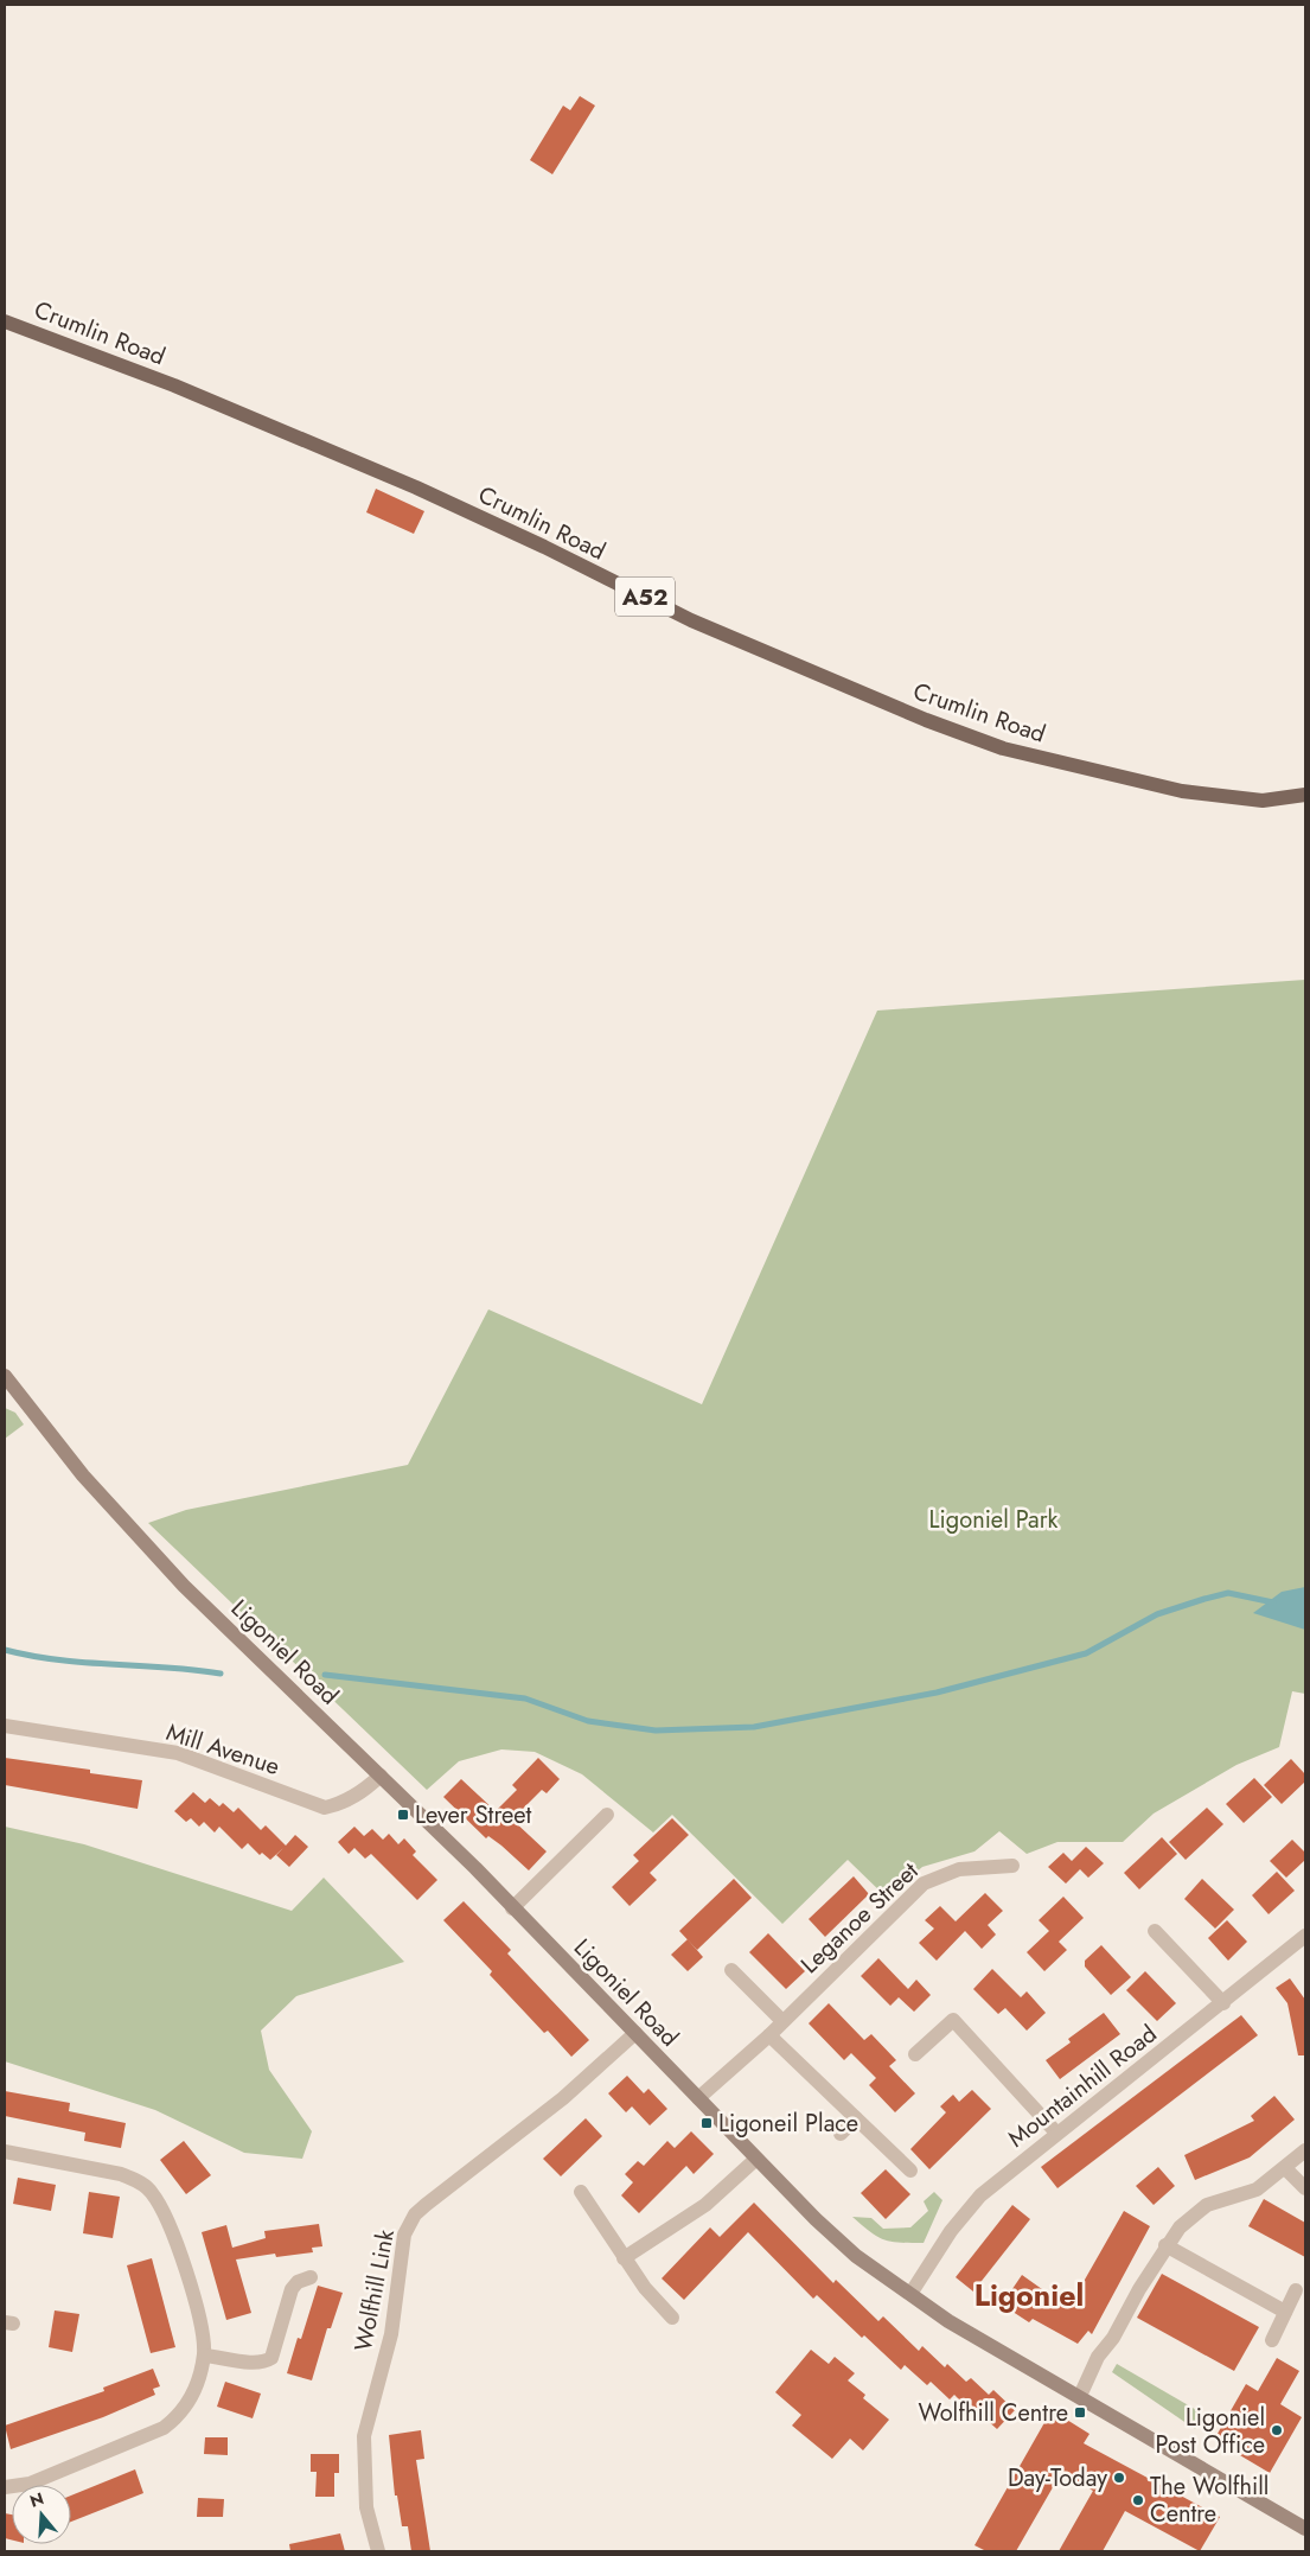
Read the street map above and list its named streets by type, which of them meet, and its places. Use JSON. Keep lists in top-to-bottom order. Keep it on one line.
{"streets":{"main road":["Crumlin Road","A52"],"street":["Ligoniel Road","Mill Avenue","Leganoe Street","Mountainhill Road","Wolfhill Link"]},"crossings":[["Ligoniel Road","Mill Avenue"],["Ligoniel Road","Leganoe Street"],["Ligoniel Road","Mountainhill Road"],["Ligoniel Road","Wolfhill Link"]],"districts":["Ligoniel"],"parks":["Ligoniel Park"],"places":{"transit":["Lever Street","Ligoneil Place","Wolfhill Centre"],"other":["Ligoniel Post Office","Day-Today","The Wolfhill Centre"]},"north":"top"}
